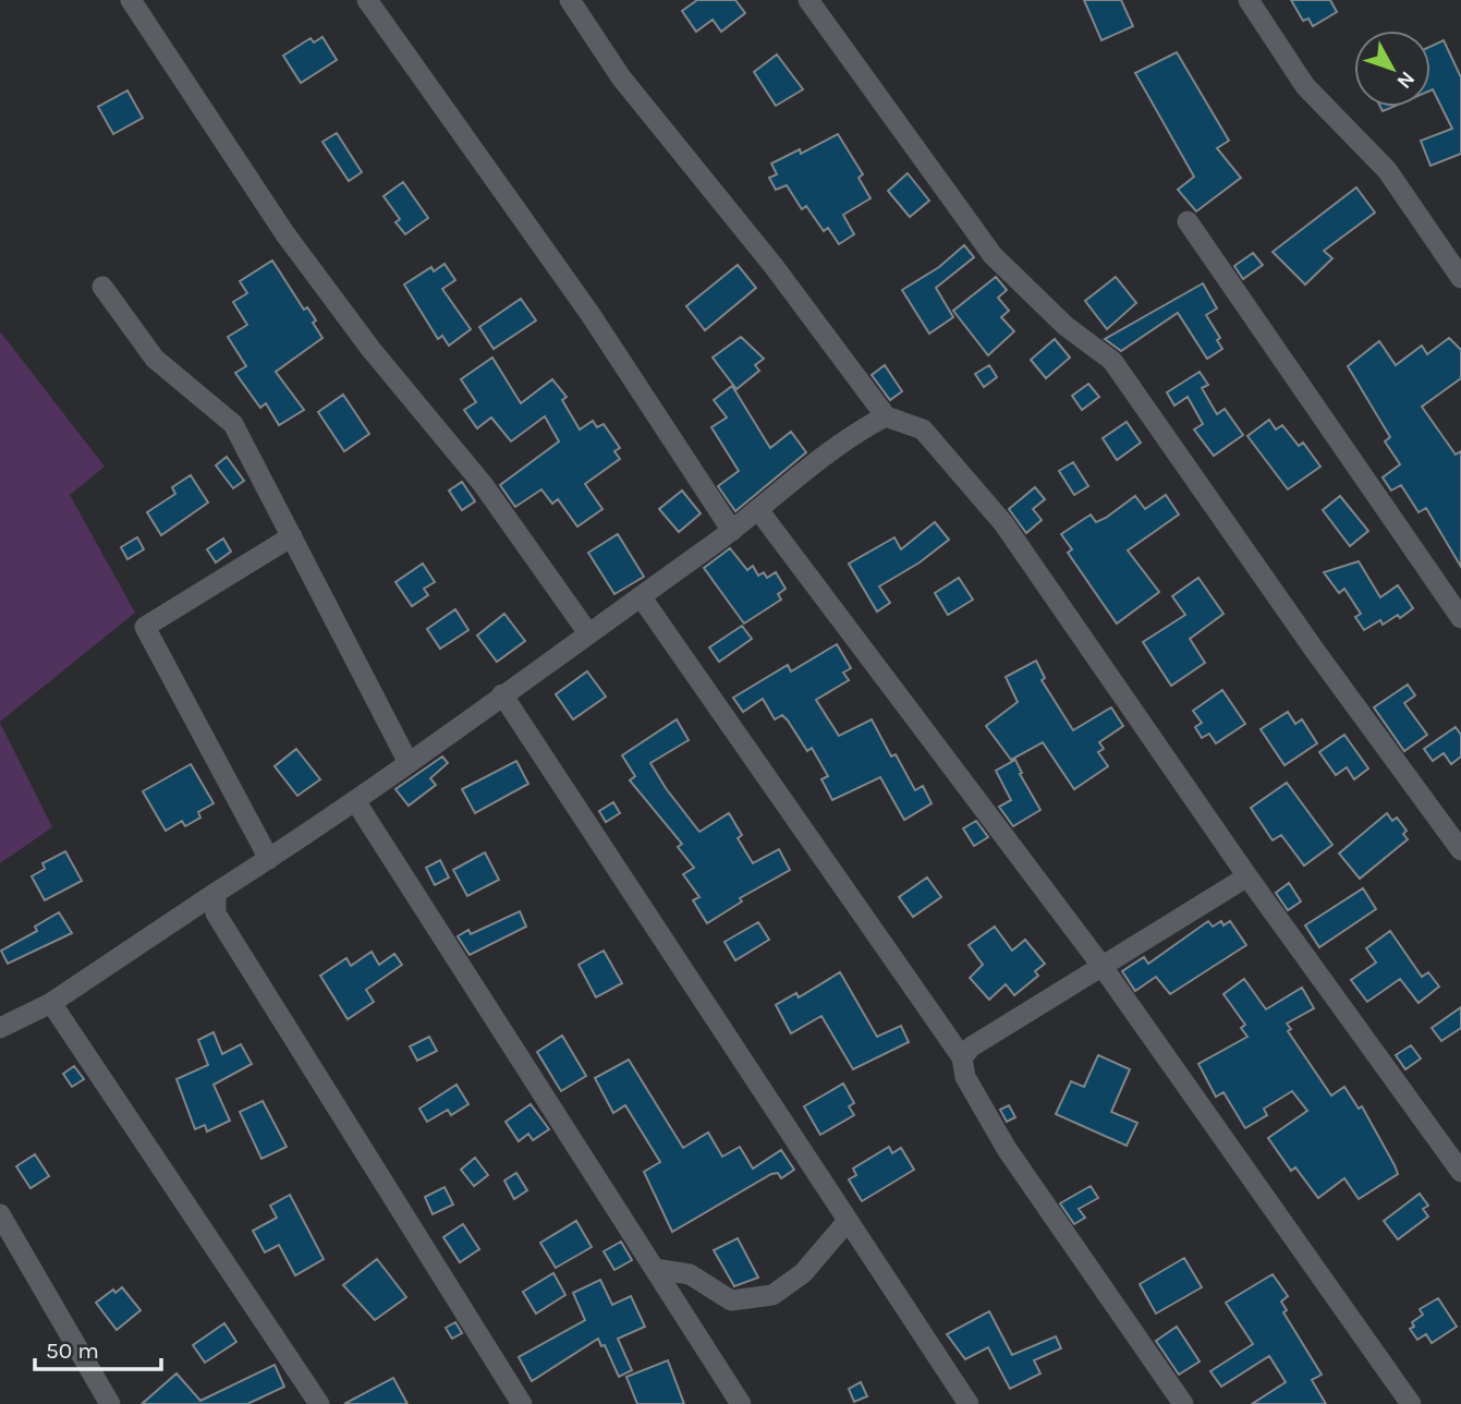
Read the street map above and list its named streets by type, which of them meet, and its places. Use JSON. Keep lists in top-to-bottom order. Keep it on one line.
{"scale_bar":"50 m","north":"bottom right"}
